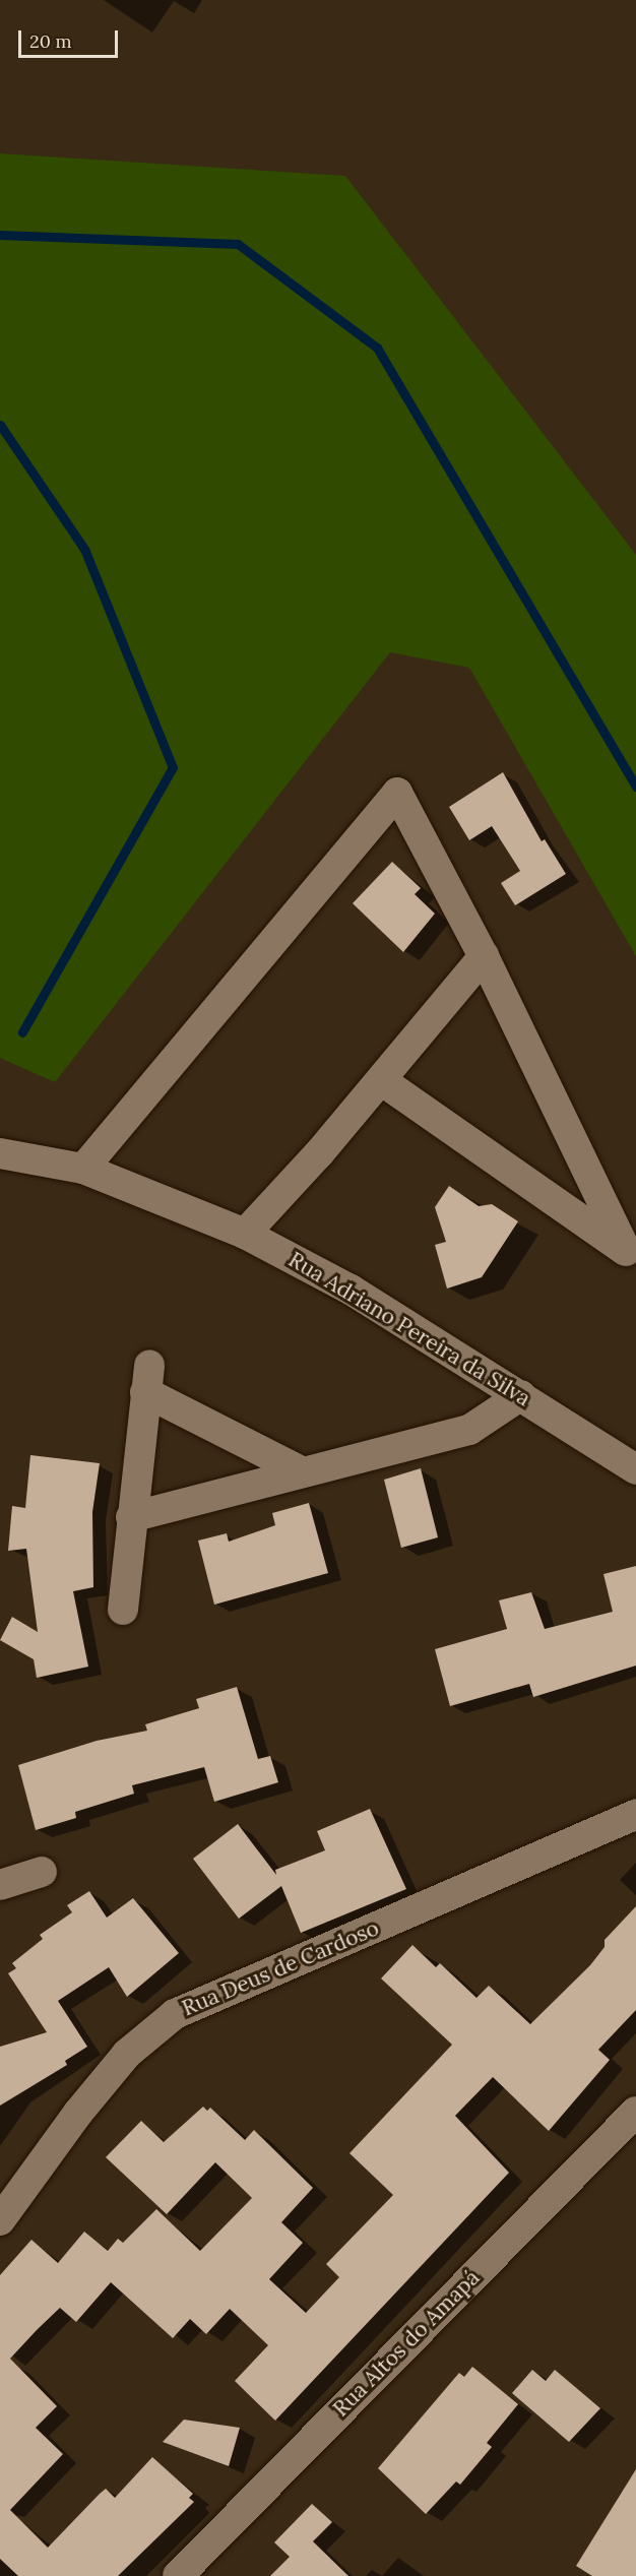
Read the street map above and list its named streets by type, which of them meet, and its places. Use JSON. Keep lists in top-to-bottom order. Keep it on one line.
{"streets":{"street":["Rua Adriano Pereira da Silva","Rua Deus de Cardoso","Rua Altos do Amapá"]},"scale_bar":"20 m"}
